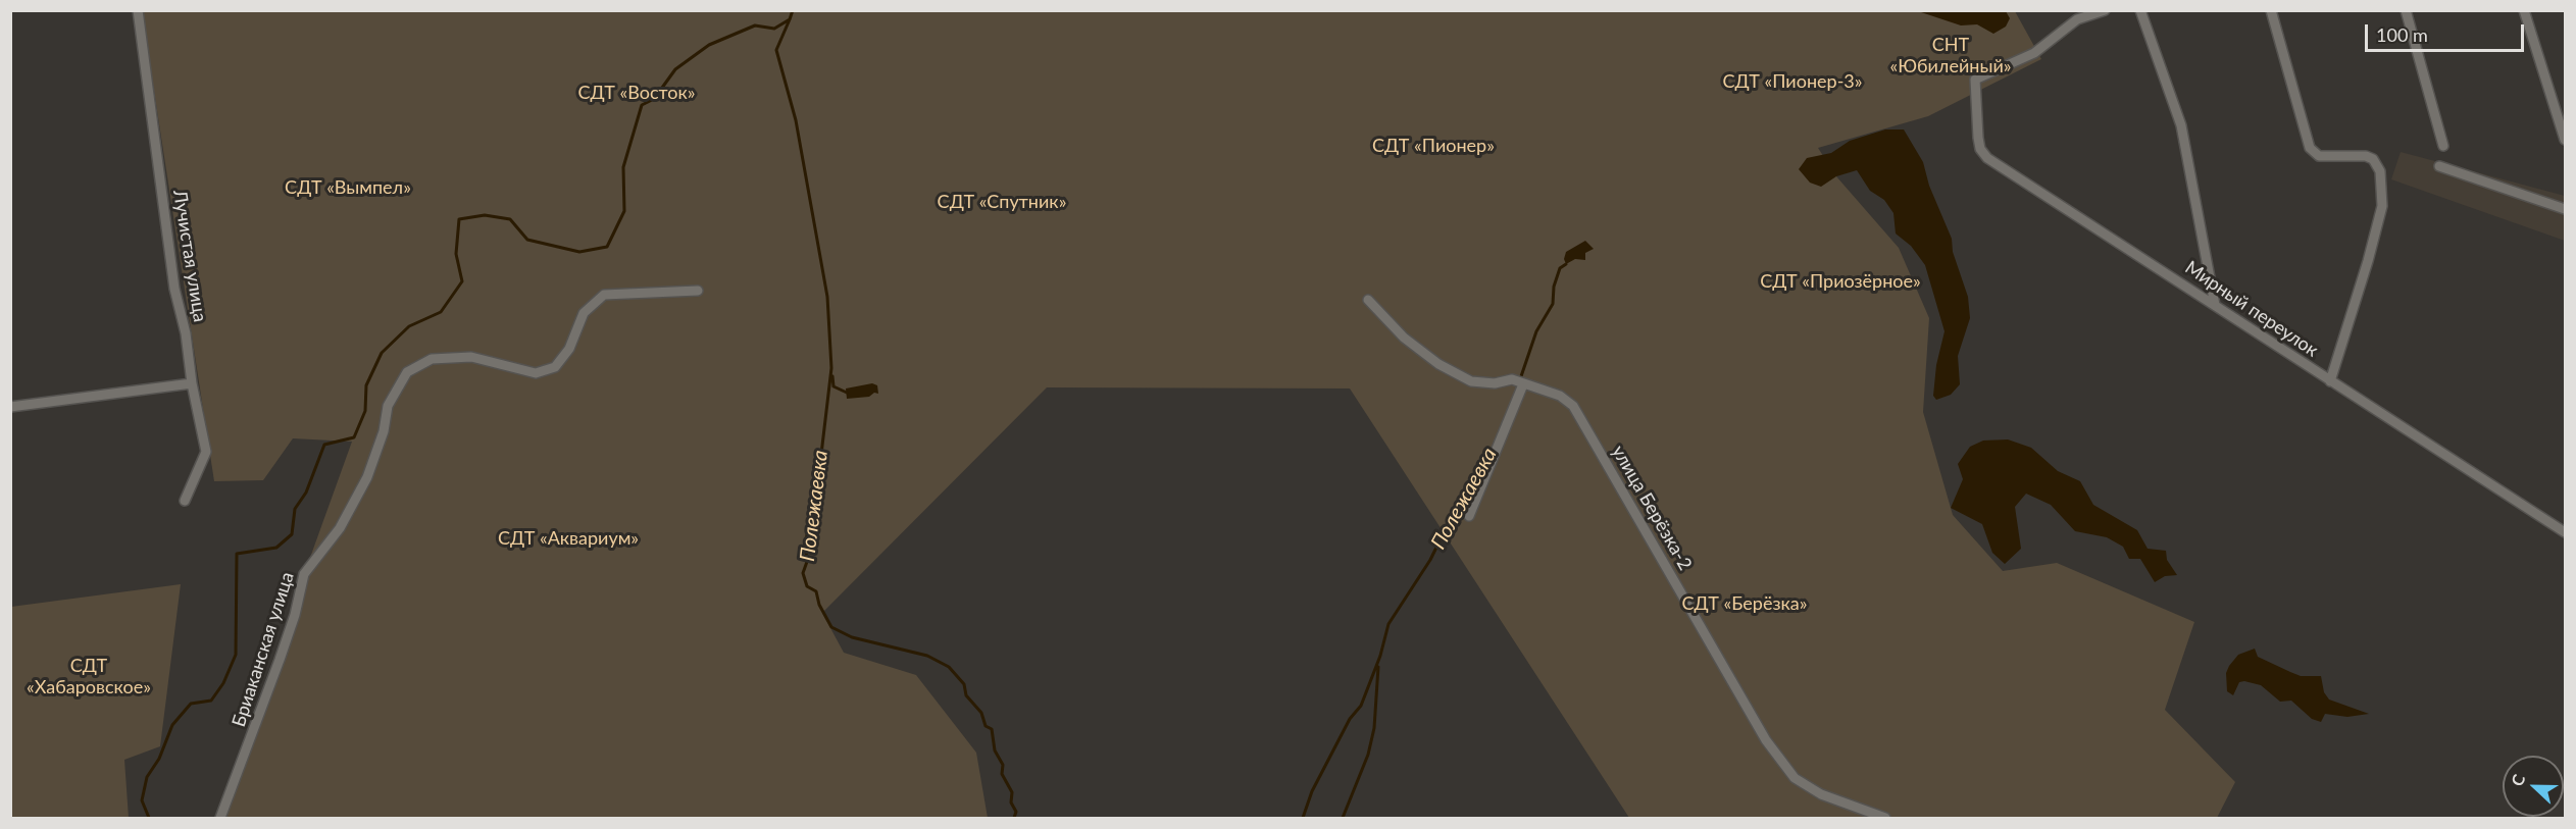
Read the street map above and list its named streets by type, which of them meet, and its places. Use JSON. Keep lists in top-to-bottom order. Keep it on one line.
{"streets":{"street":["Лучистая улица","Мирный переулок","улица Берёзка-2","Бриаканская улица"]},"water":["Полежаевка"],"parks":["СНТ «Юбилейный»","СДТ «Пионер-3»","СДТ «Восток»","СДТ «Пионер»","СДТ «Вымпел»","СДТ «Спутник»","СДТ «Приозёрное»","СДТ «Аквариум»","СДТ «Берёзка»","СДТ «Хабаровское»"],"scale_bar":"100 m","north":"left"}
